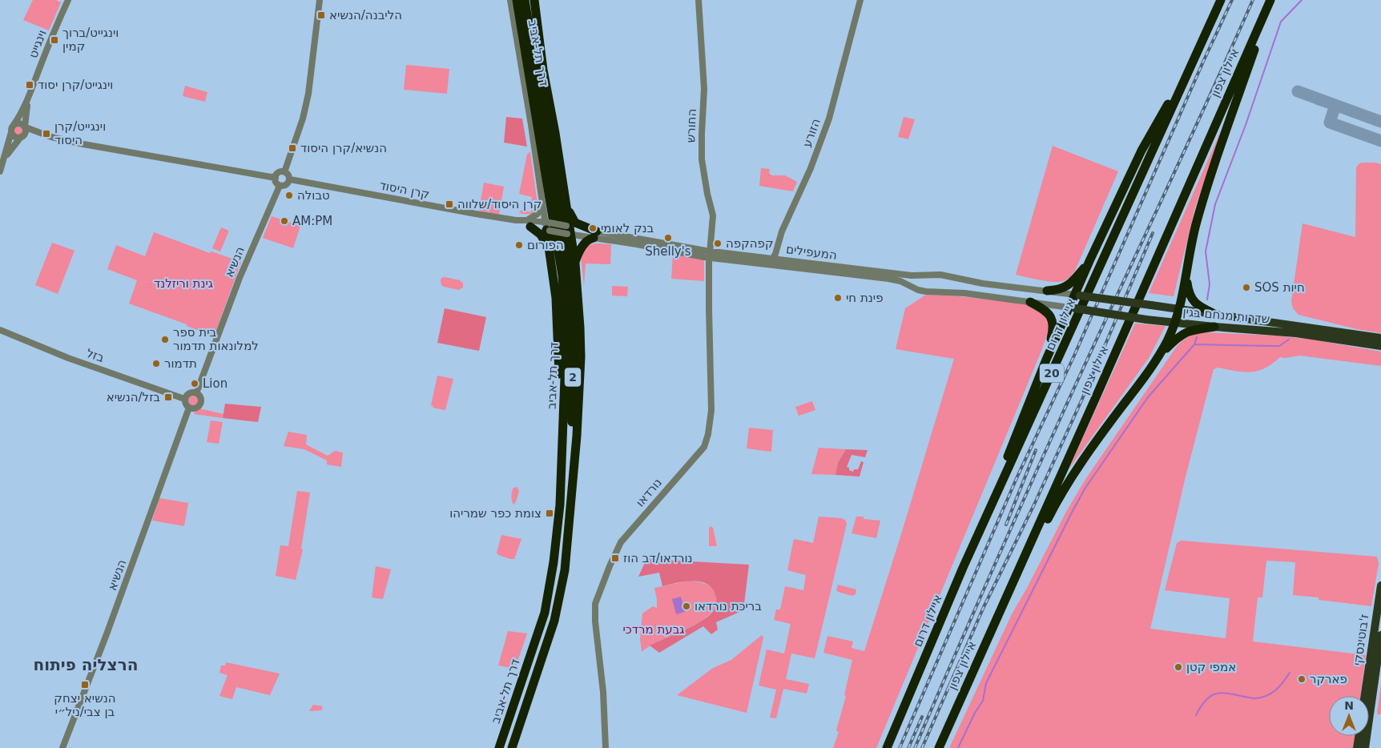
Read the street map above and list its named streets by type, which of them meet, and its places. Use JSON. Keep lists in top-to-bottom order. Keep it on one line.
{"streets":{"highway":["דרך תל-אביב","איילון צפון","איילון דרום","20","2"],"main road":["שדרות מנחם בגין","ז'בוטינסקי"],"street":["וינגייט","החורש","הזורע","קרן היסוד","המעפילים","הנשיא","בזל","נורדאו"]},"crossings":[["דרך תל-אביב","2"],["החורש","המעפילים"],["החורש","נורדאו"],["הזורע","המעפילים"],["קרן היסוד","המעפילים"],["קרן היסוד","הנשיא"],["המעפילים","שדרות מנחם בגין"],["המעפילים","נורדאו"],["הנשיא","בזל"]],"districts":["הרצליה פיתוח"],"parks":["גינת וריזלנד","גבעת מרדכי"],"places":{"transit":["הליבנה/הנשיא","וינגייט/ברוך קמין","וינגייט/קרן יסוד","וינגייט/קרן היסוד","הנשיא/קרן היסוד","קרן היסוד/שלווה","בזל/הנשיא","צומת כפר שמריהו","נורדאו/דב הוז","הנשיא יצחק בן צבי/ניל״י"],"other":["טבולה","AM:PM","בנק לאומי","Shelly's","קפהקפה","הפורום","SOS חיות","פינת חי","בית ספר למלונאות תדמור","תדמור","Lion","בריכת נורדאו","אמפי קטן","פארקר"]},"north":"top"}
